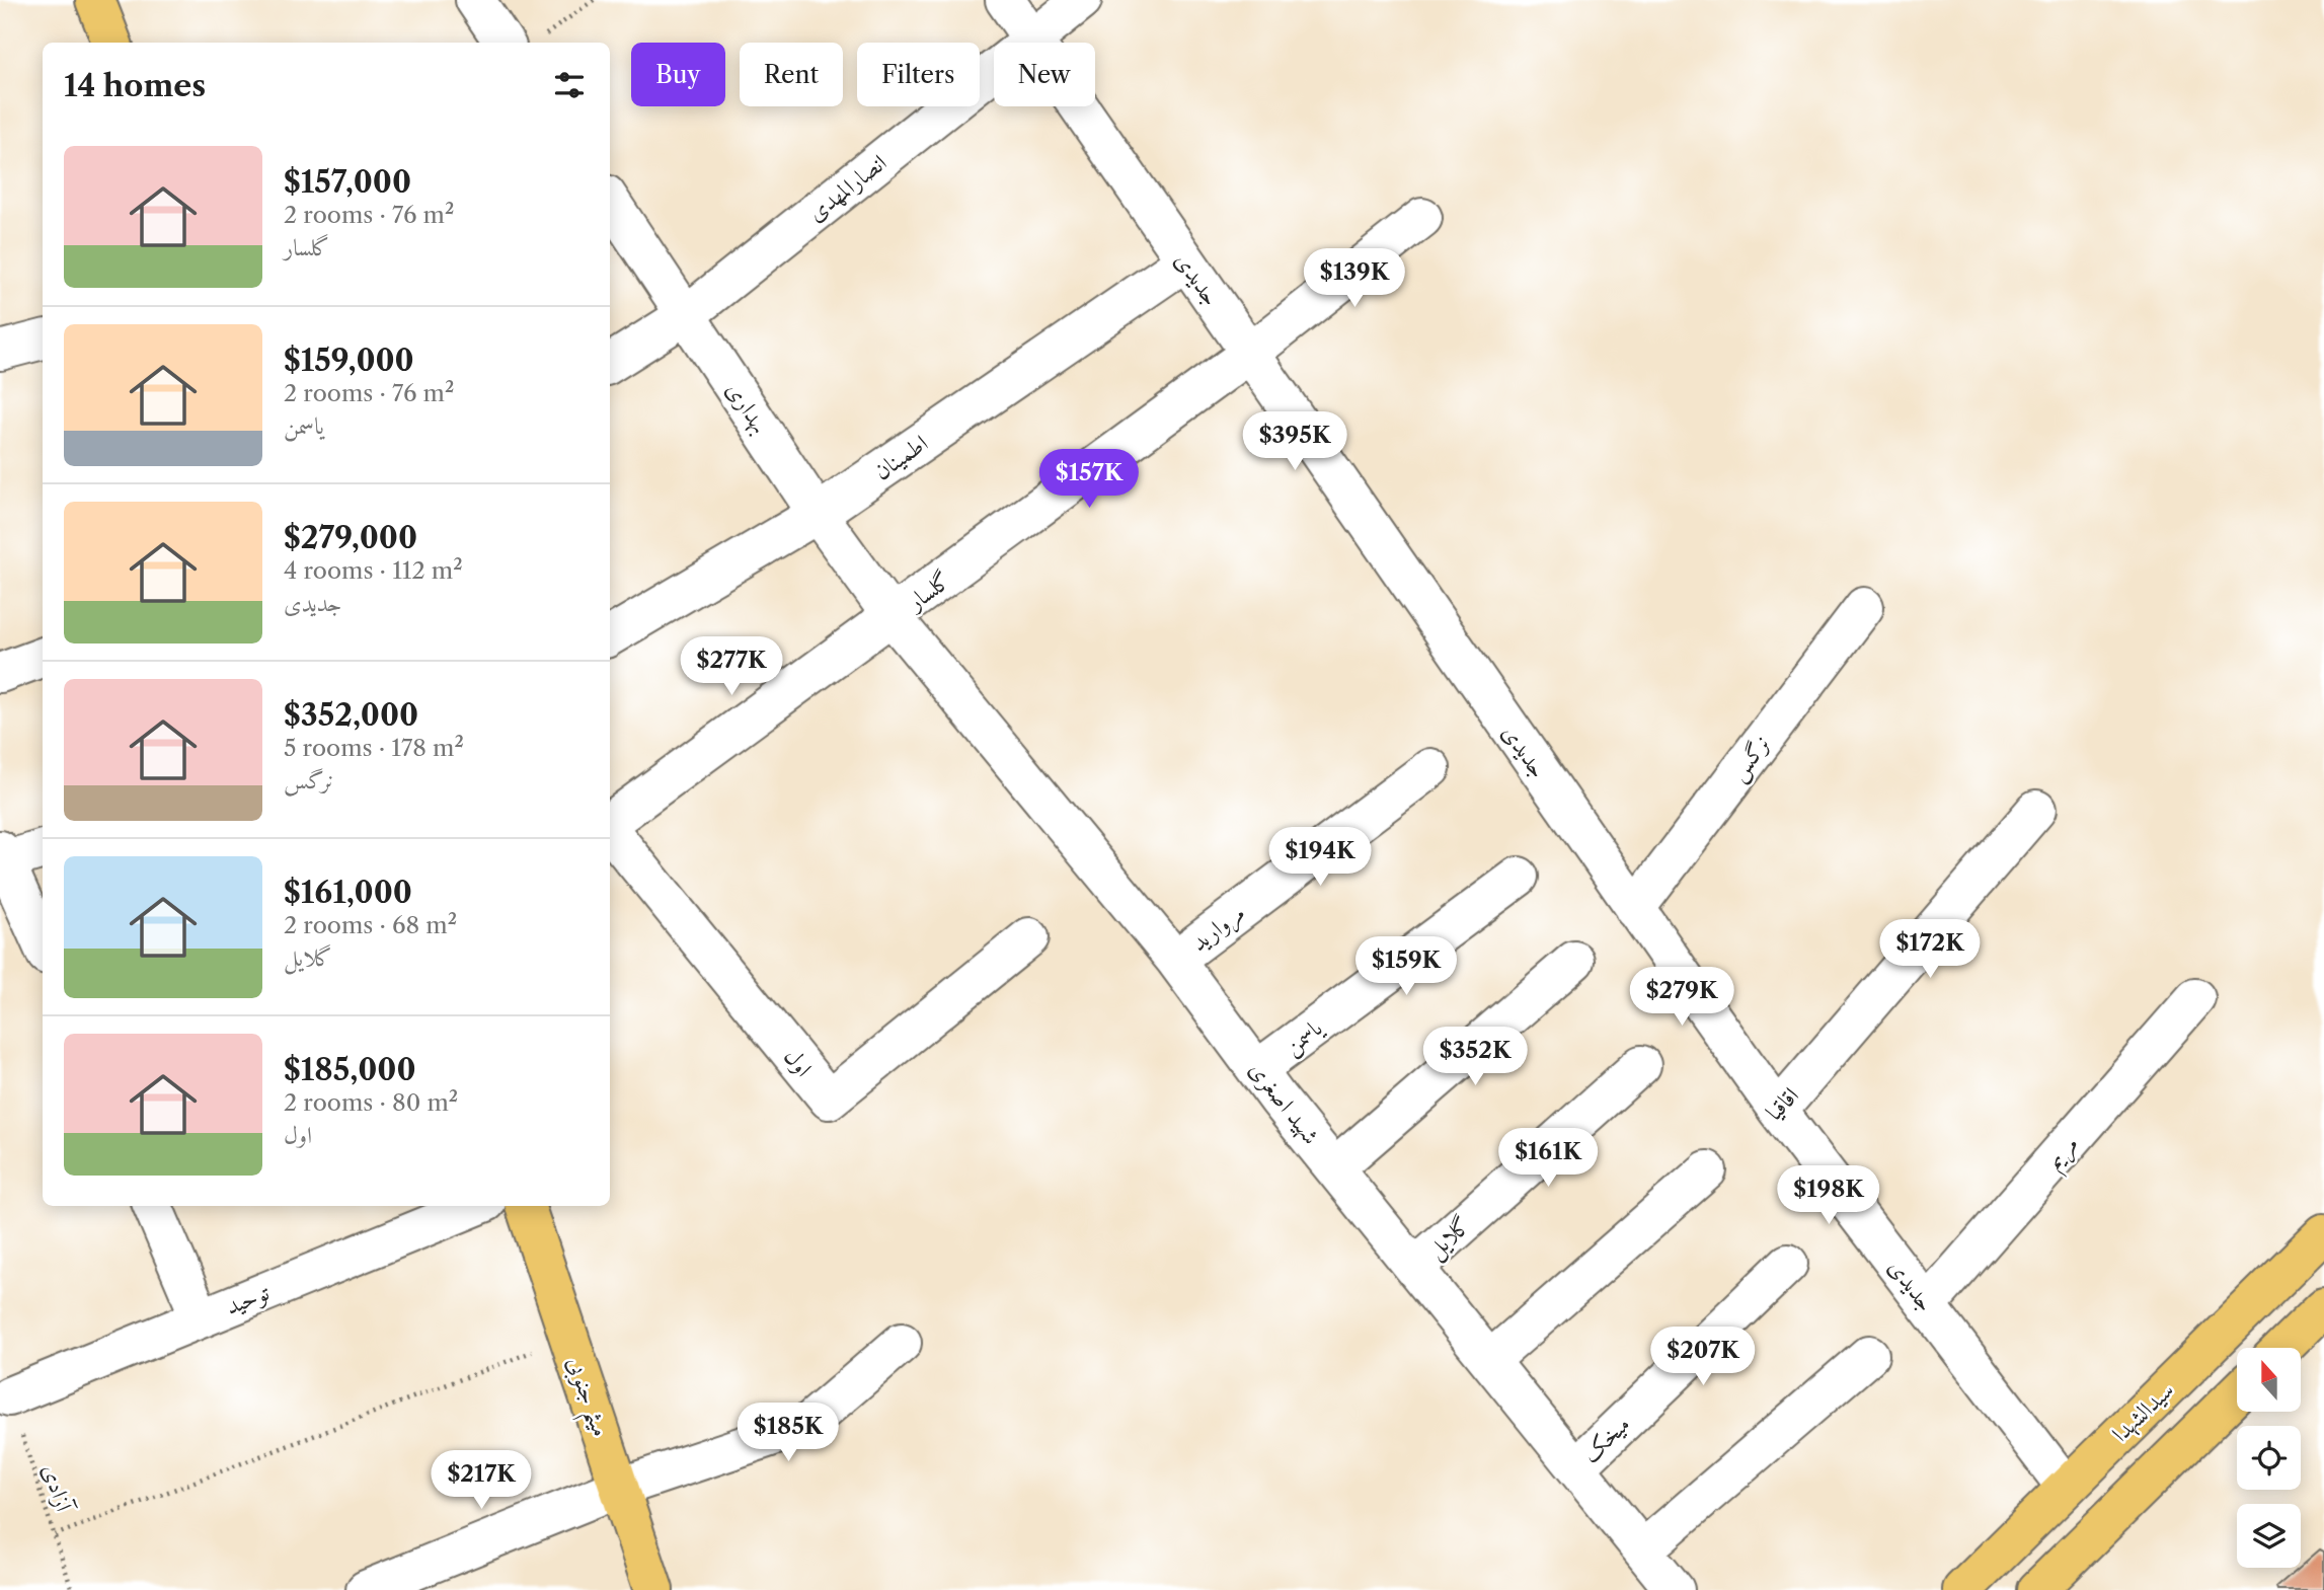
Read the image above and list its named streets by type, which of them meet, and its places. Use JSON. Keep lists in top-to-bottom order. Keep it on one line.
{"streets":{"main road":["میثم جنوبی","سیدالشهدا"],"street":["انصارالمهدی","جدیدی","بهداری","اطمینان","گلسار","نرگس","مروارید","یاسمن","اول","شهید اصغری","اقاقیا","مریم","گلایل","توحید","میخک"],"path":["آزادی"]},"crossings":[["انصارالمهدی","جدیدی"],["انصارالمهدی","بهداری"],["جدیدی","اطمینان"],["جدیدی","گلسار"],["جدیدی","نرگس"],["جدیدی","اقاقیا"],["جدیدی","مریم"],["جدیدی","سیدالشهدا"],["بهداری","اطمینان"],["بهداری","گلسار"],["بهداری","شهید اصغری"],["گلسار","شهید اصغری"],["مروارید","شهید اصغری"],["یاسمن","شهید اصغری"],["شهید اصغری","گلایل"],["شهید اصغری","میخک"],["توحید","آزادی"]],"north":"top","page":{"chip":["Buy","Rent","Filters","New"],"heading":"14 homes","list":[{"name":"$157,000","note":"2 rooms · 76 m² · گلسار"},{"name":"$159,000","note":"2 rooms · 76 m² · یاسمن"},{"name":"$279,000","note":"4 rooms · 112 m² · جدیدی"},{"name":"$352,000","note":"5 rooms · 178 m² · نرگس"},{"name":"$161,000","note":"2 rooms · 68 m² · گلایل"},{"name":"$185,000","note":"2 rooms · 80 m² · اول"}],"price":["$139K","$395K","$157K","$277K","$194K","$172K","$159K","$279K","$352K","$161K","$198K","$207K","$185K","$217K"]}}
